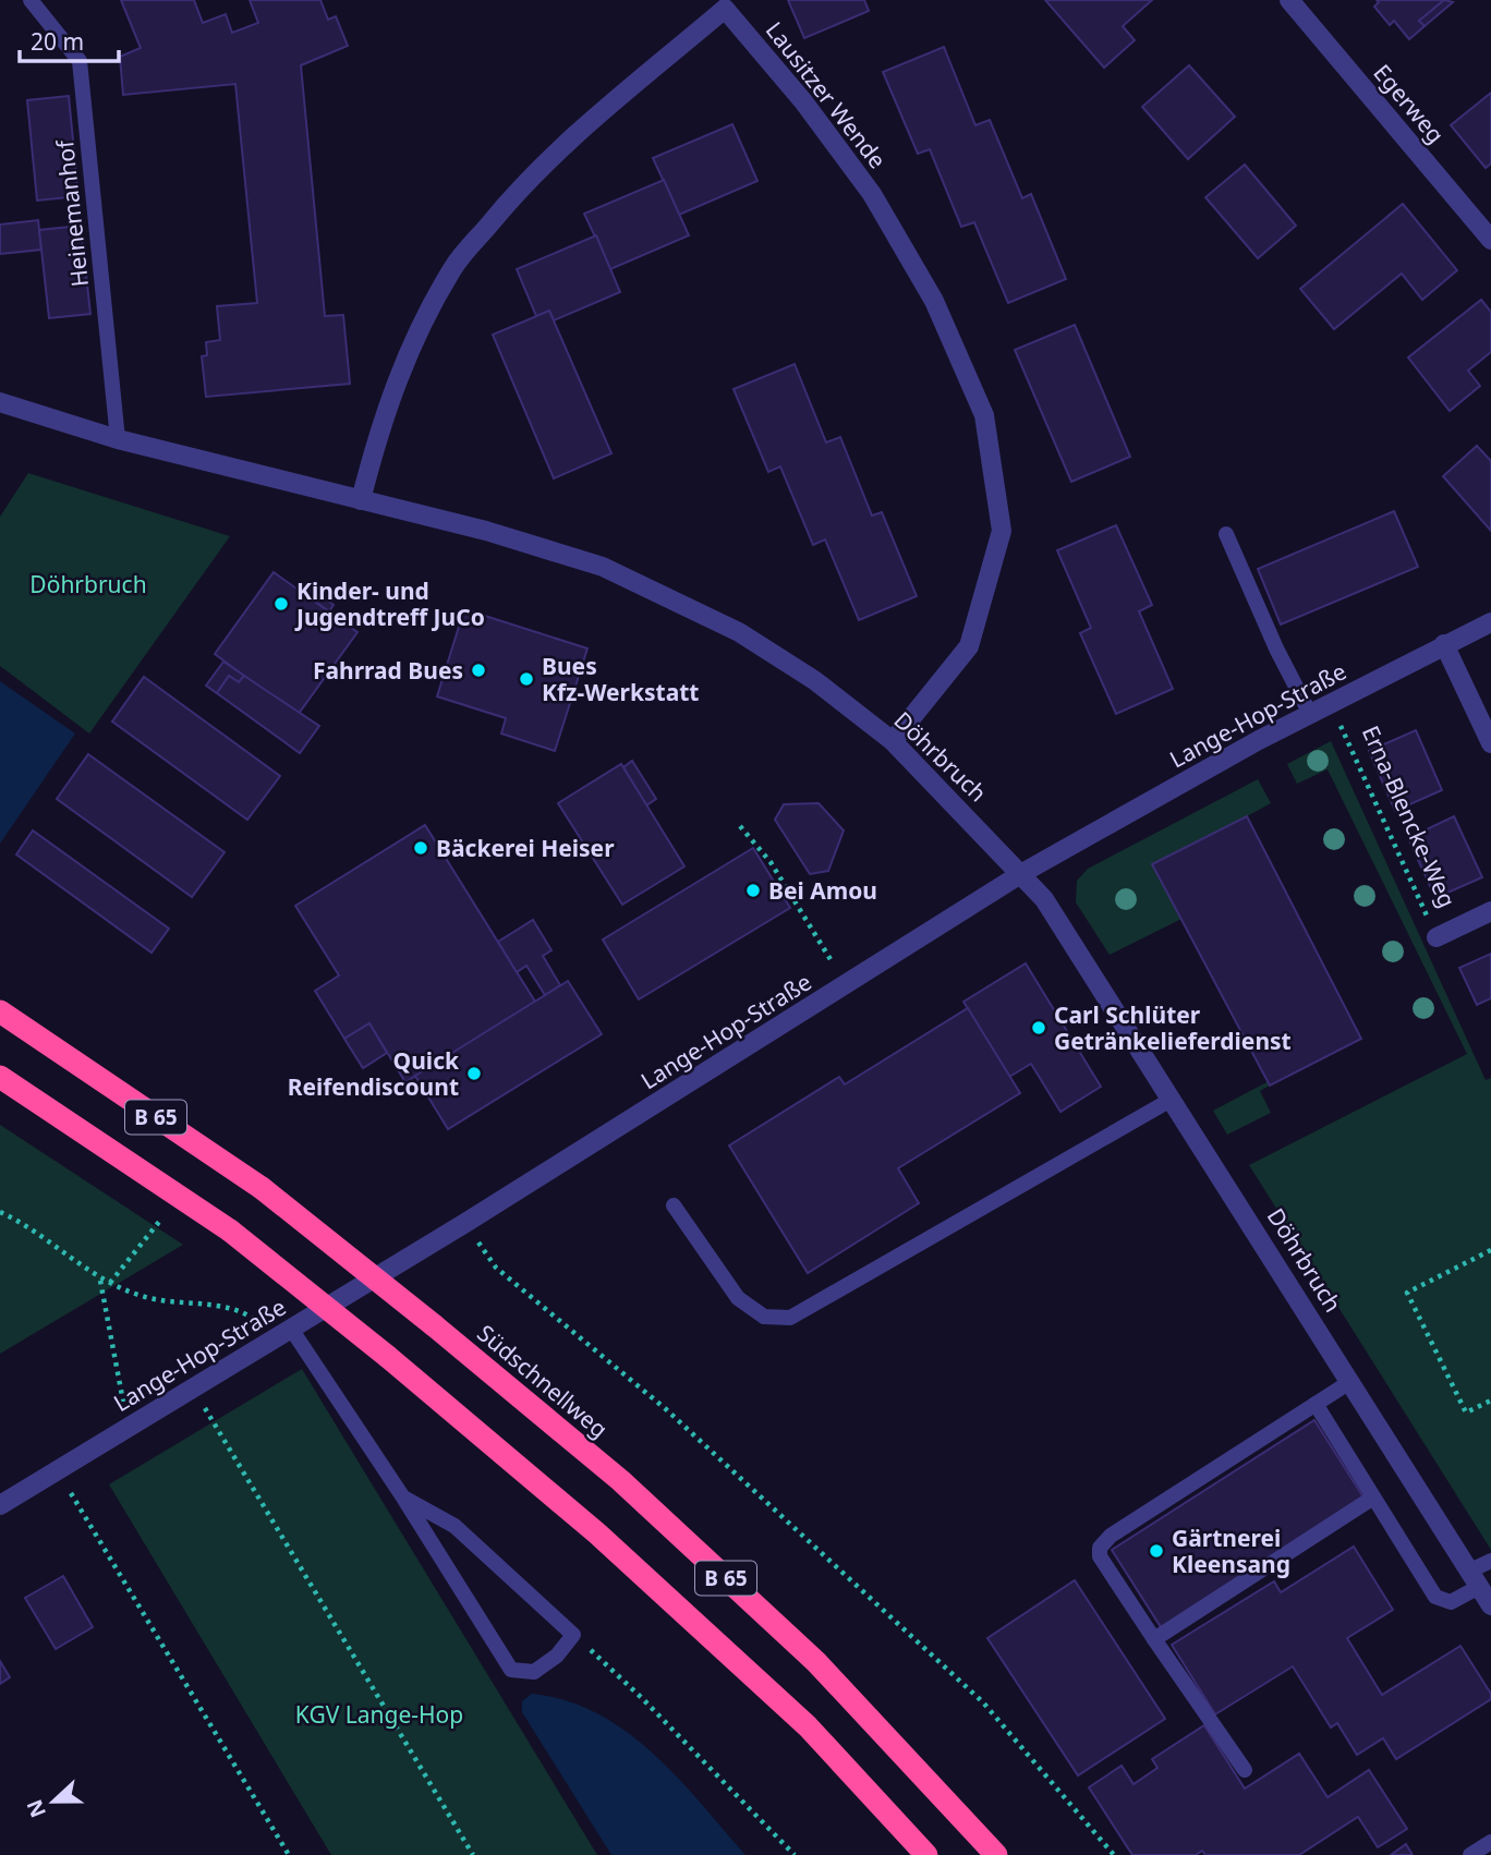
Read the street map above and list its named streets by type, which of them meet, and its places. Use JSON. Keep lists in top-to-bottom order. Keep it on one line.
{"streets":{"highway":["B 65","Südschnellweg"],"street":["Lausitzer Wende","Egerweg","Lange-Hop-Straße","Döhrbruch","Erna-Blencke-Weg"],"lane":["Heinemanhof"]},"crossings":[["Lausitzer Wende","Döhrbruch"],["Heinemanhof","Döhrbruch"],["Lange-Hop-Straße","Döhrbruch"],["Lange-Hop-Straße","Erna-Blencke-Weg"]],"parks":["Döhrbruch","KGV Lange-Hop"],"places":["Kinder- und Jugendtreff JuCo","Fahrrad Bues","Bues Kfz-Werkstatt","Bäckerei Heiser","Bei Amou","Carl Schlüter Getränkelieferdienst","Quick Reifendiscount","Gärtnerei Kleensang"],"scale_bar":"20 m","north":"left"}
